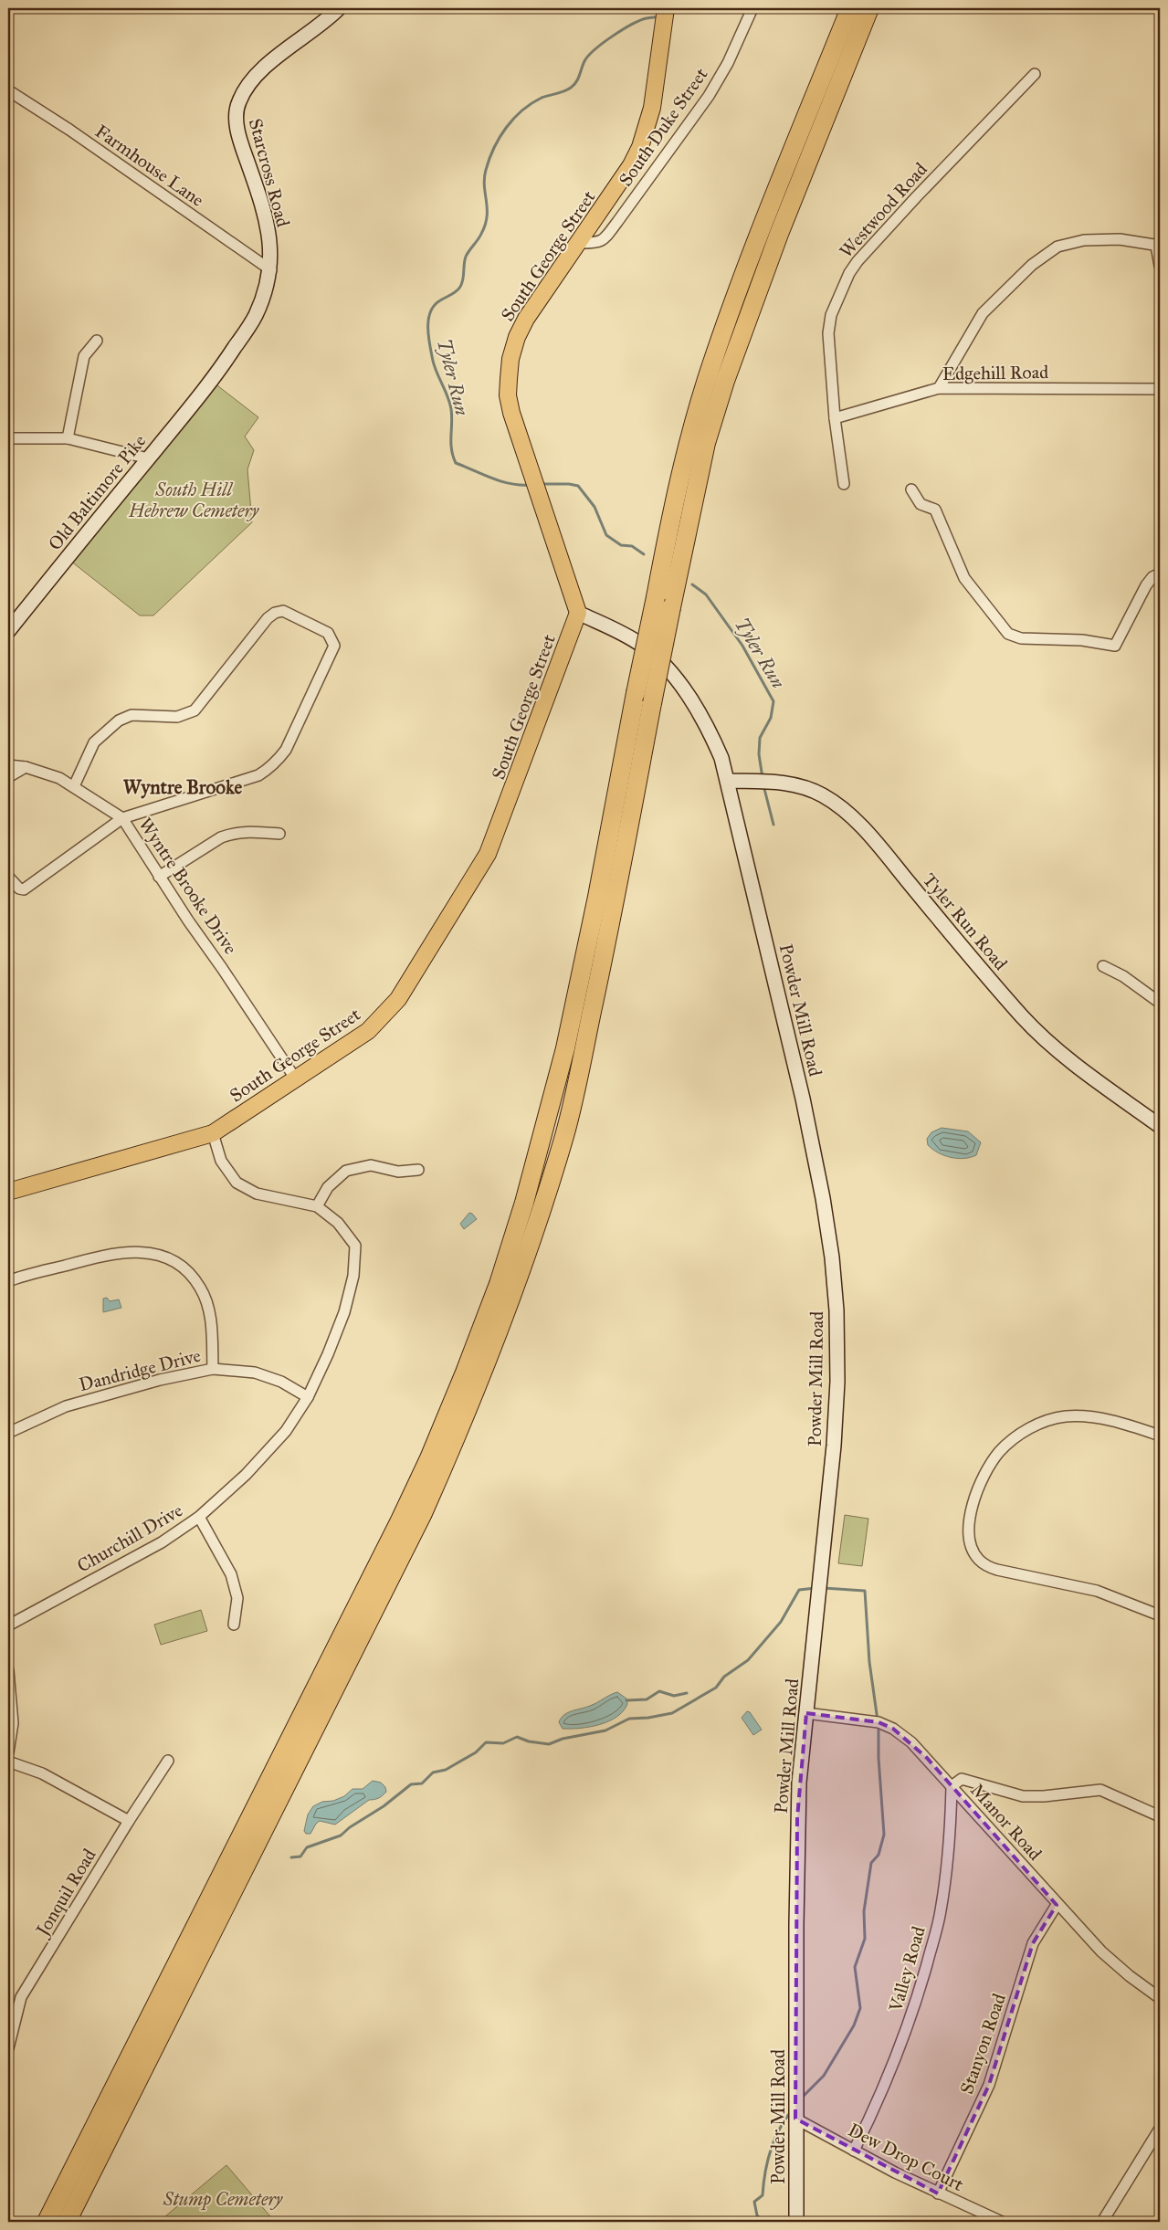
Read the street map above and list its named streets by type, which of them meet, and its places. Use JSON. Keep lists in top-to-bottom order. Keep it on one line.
{"streets":{"main road":["South George Street"],"street":["South Duke Street","Farmhouse Lane","Starcross Road","Westwood Road","Edgehill Road","Old Baltimore Pike","Wyntre Brooke Drive","Tyler Run Road","Powder Mill Road","Dandridge Drive","Churchill Drive","Manor Road","Jonquil Road","Valley Road","Stanyon Road","Dew Drop Court"]},"crossings":[["South Duke Street","South George Street"],["Farmhouse Lane","Starcross Road"],["Starcross Road","Old Baltimore Pike"],["Westwood Road","Edgehill Road"],["South George Street","Wyntre Brooke Drive"],["South George Street","Powder Mill Road"],["South George Street","Churchill Drive"],["Tyler Run Road","Powder Mill Road"],["Powder Mill Road","Manor Road"],["Powder Mill Road","Dew Drop Court"],["Dandridge Drive","Churchill Drive"],["Manor Road","Valley Road"],["Manor Road","Stanyon Road"],["Valley Road","Dew Drop Court"],["Stanyon Road","Dew Drop Court"]],"districts":["Wyntre Brooke"],"water":["Tyler Run"],"parks":["South Hill Hebrew Cemetery","Stump Cemetery"]}
